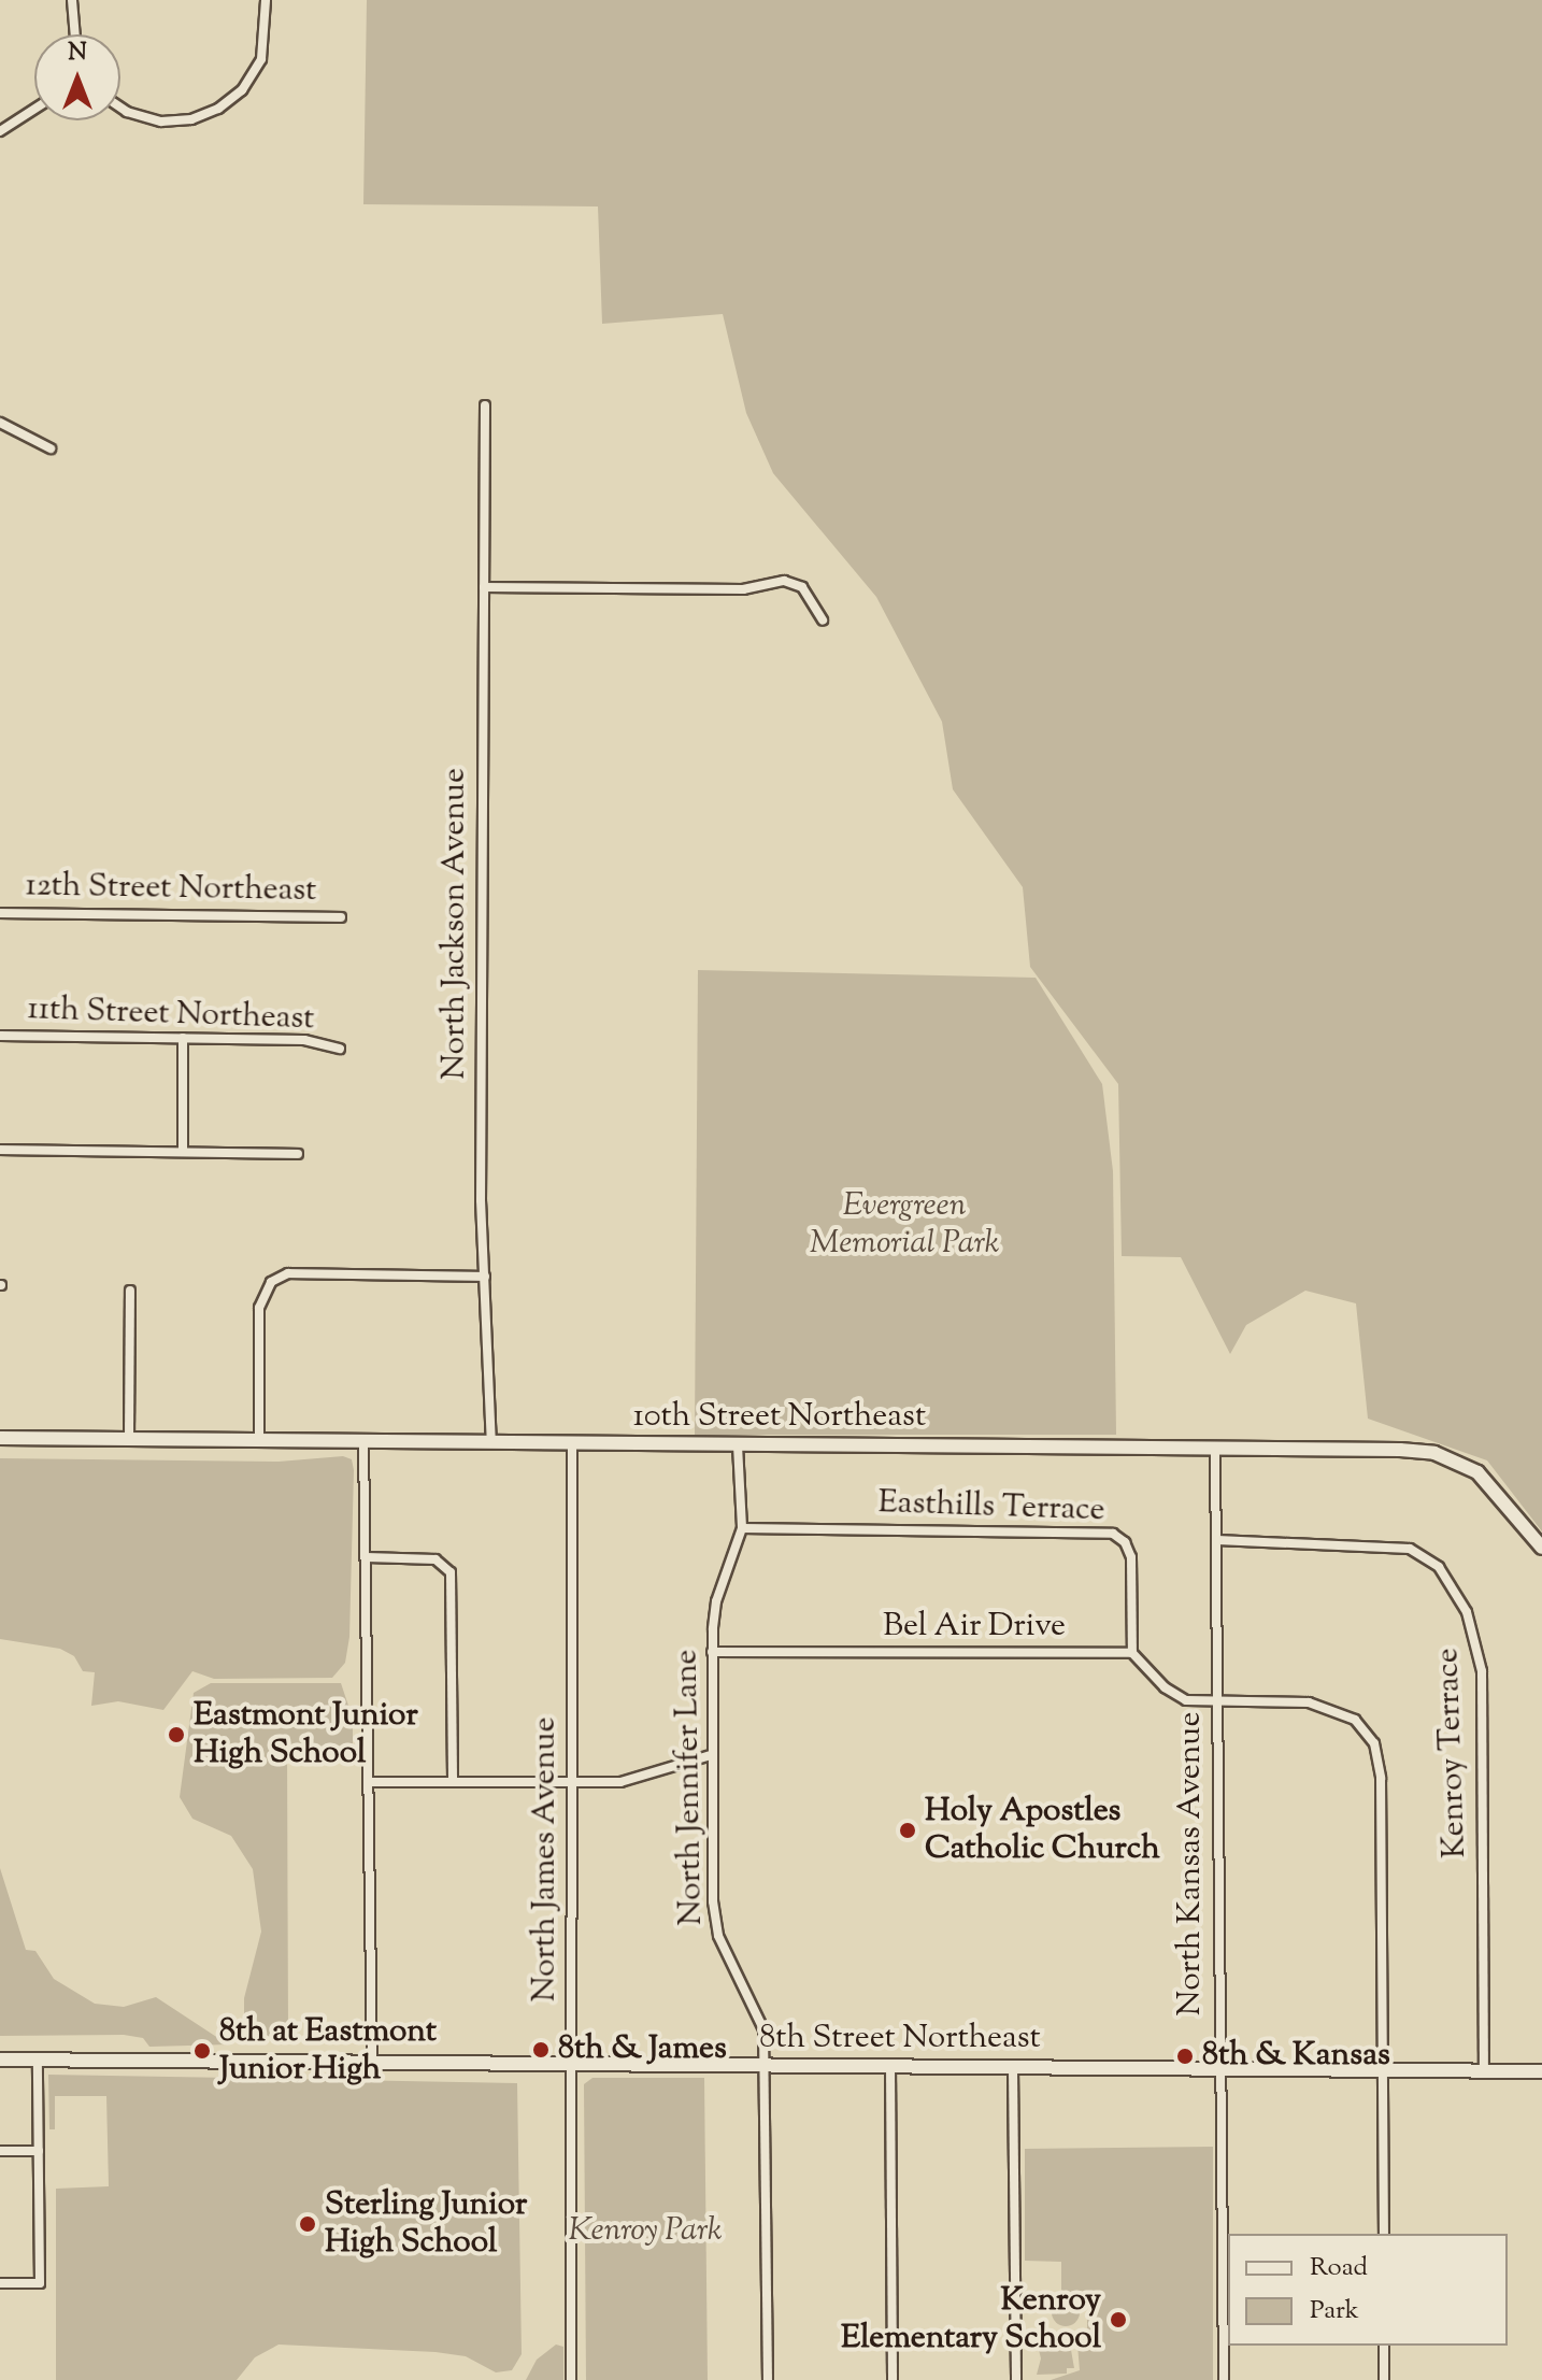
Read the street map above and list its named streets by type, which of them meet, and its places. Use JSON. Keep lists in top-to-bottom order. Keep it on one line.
{"streets":{"main road":["10th Street Northeast","8th Street Northeast"],"street":["12th Street Northeast","North Jackson Avenue","11th Street Northeast","Easthills Terrace","Bel Air Drive","Kenroy Terrace","North Jennifer Lane","North James Avenue","North Kansas Avenue"]},"crossings":[["North Jackson Avenue","10th Street Northeast"],["10th Street Northeast","North Jennifer Lane"],["10th Street Northeast","North James Avenue"],["10th Street Northeast","North Kansas Avenue"],["Easthills Terrace","Bel Air Drive"],["Easthills Terrace","North Jennifer Lane"],["Bel Air Drive","North Jennifer Lane"],["Kenroy Terrace","North Kansas Avenue"],["Kenroy Terrace","8th Street Northeast"],["North Jennifer Lane","8th Street Northeast"],["North James Avenue","8th Street Northeast"],["North Kansas Avenue","8th Street Northeast"]],"parks":["Evergreen Memorial Park","Kenroy Park"],"places":["Eastmont Junior High School","Holy Apostles Catholic Church","8th & James","8th at Eastmont Junior High","8th & Kansas","Sterling Junior High School","Kenroy Elementary School"],"legend":["Road","Park"],"north":"top"}
